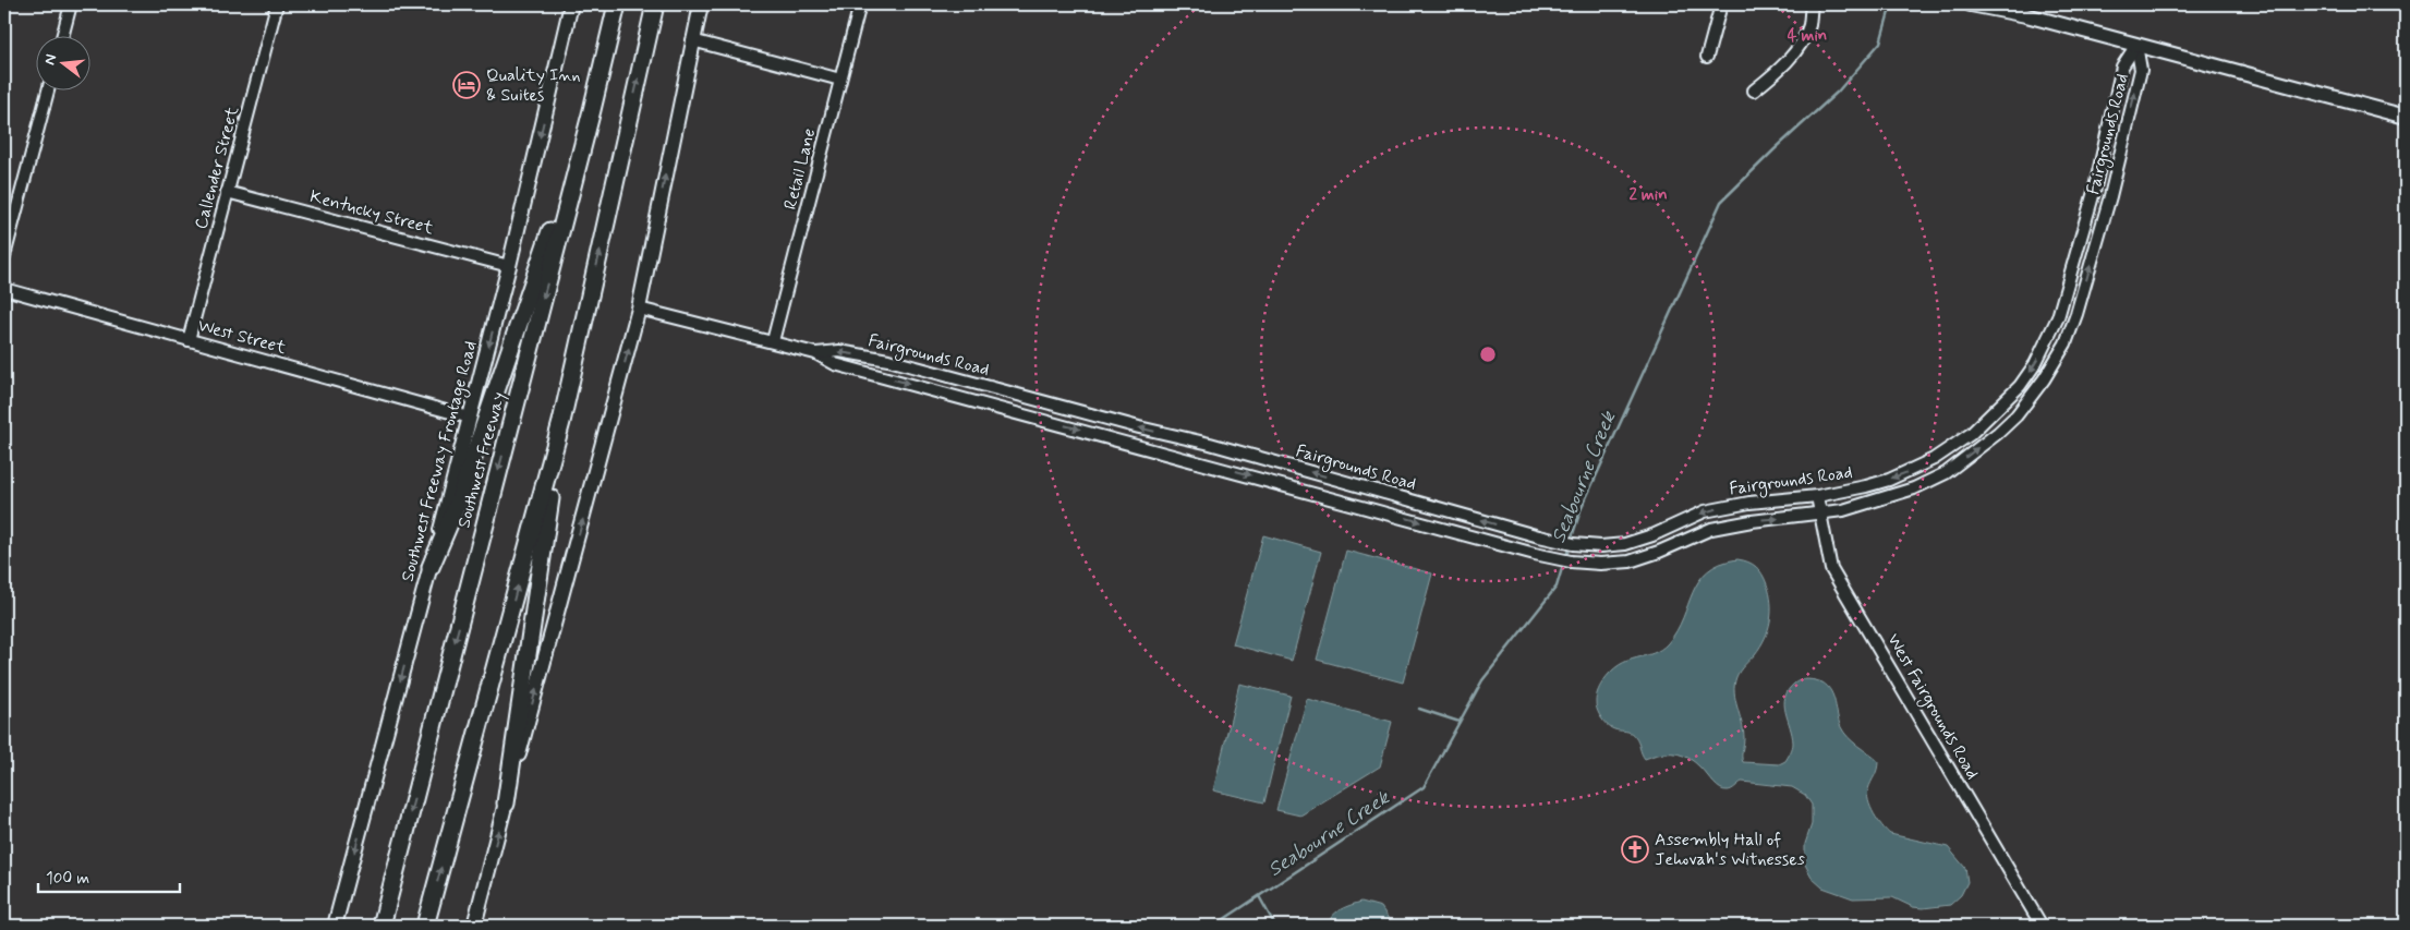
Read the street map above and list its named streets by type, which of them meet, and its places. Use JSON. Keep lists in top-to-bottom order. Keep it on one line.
{"streets":{"highway":["Southwest Freeway"],"main road":["Southwest Freeway Frontage Road"],"street":["Fairgrounds Road","Callender Street","Retail Lane","Kentucky Street","West Street","West Fairgrounds Road"]},"crossings":[["Fairgrounds Road","Retail Lane"],["Fairgrounds Road","West Fairgrounds Road"],["Callender Street","Kentucky Street"],["Callender Street","West Street"],["Kentucky Street","Southwest Freeway Frontage Road"],["West Street","Southwest Freeway Frontage Road"]],"one_way":["Southwest Freeway Frontage Road"],"water":["Seabourne Creek"],"places":{"hotel":["Quality Inn & Suites"],"church":["Assembly Hall of Jehovah's Witnesses"]},"scale_bar":"100 m","north":"left","rings":["4 min","2 min"]}
